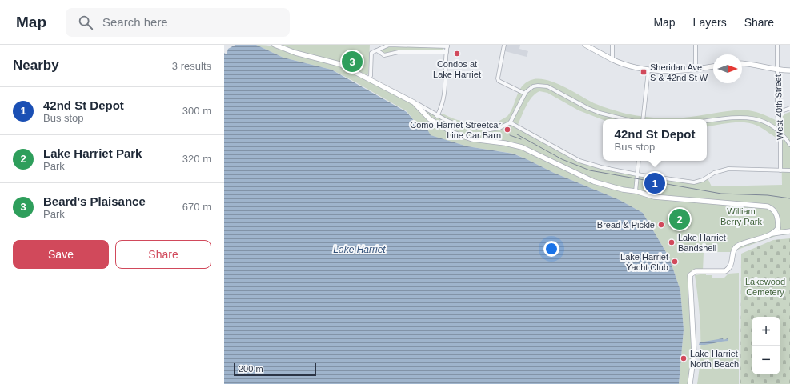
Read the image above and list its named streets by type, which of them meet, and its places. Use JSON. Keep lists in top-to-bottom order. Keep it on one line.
{"streets":{"street":["West 40th Street"]},"water":["Lake Harriet"],"parks":["William Berry Park","Lakewood Cemetery"],"places":{"other":["Condos at Lake Harriet","Como-Harriet Streetcar Line Car Barn","Bread & Pickle","Lake Harriet Bandshell","Lake Harriet Yacht Club","Lake Harriet North Beach"],"transit":["Sheridan Ave S & 42nd St W"]},"scale_bar":"200 m","north":"right","page":{"header":"Map","search":"Search here","nav":["Map","Layers","Share"],"heading":["Nearby","3 results"],"pins":["3","1","2"],"list":[{"mark":"1","name":"42nd St Depot","note":"Bus stop","value":"300 m"},{"mark":"2","name":"Lake Harriet Park","note":"Park","value":"320 m"},{"mark":"3","name":"Beard's Plaisance","note":"Park","value":"670 m"}],"popup":["42nd St Depot","Bus stop"],"buttons":["Save","Share"],"map_buttons":["+","−"],"scale":"200 m"}}
